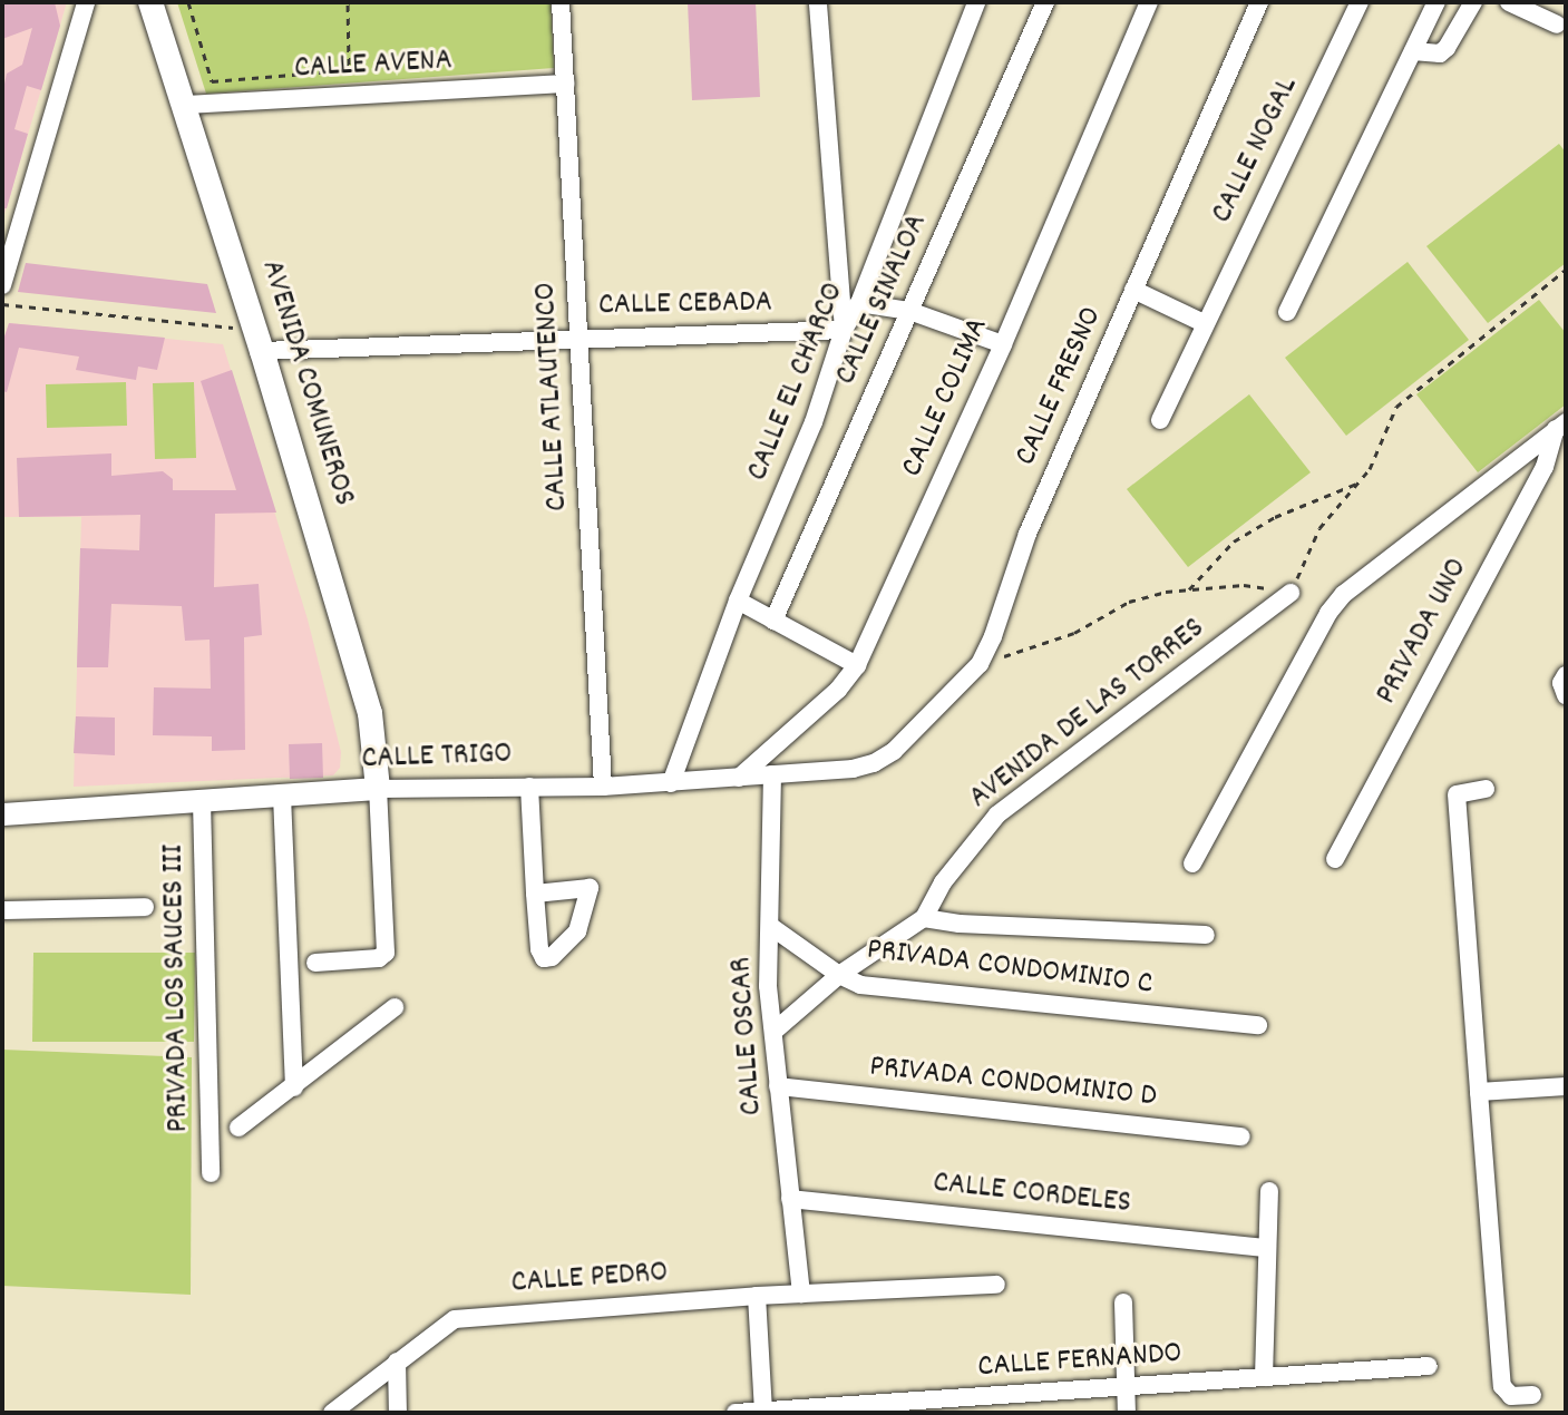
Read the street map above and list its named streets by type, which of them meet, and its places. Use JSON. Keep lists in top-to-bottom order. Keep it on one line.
{"streets":{"main road":["AVENIDA COMUNEROS"],"street":["CALLE AVENA","CALLE NOGAL","CALLE SINALOA","CALLE CEBADA","CALLE EL CHARCO","CALLE FRESNO","CALLE ATLAUTENCO","CALLE COLIMA","PRIVADA UNO","AVENIDA DE LAS TORRES","CALLE TRIGO","PRIVADA CONDOMINIO C","PRIVADA LOS SAUCES III","CALLE OSCAR","PRIVADA CONDOMINIO D","CALLE CORDELES","CALLE PEDRO","CALLE FERNANDO"]},"crossings":[["CALLE AVENA","AVENIDA COMUNEROS"],["CALLE AVENA","CALLE ATLAUTENCO"],["CALLE CEBADA","CALLE EL CHARCO"],["CALLE CEBADA","AVENIDA COMUNEROS"],["CALLE CEBADA","CALLE ATLAUTENCO"],["CALLE EL CHARCO","CALLE TRIGO"],["AVENIDA COMUNEROS","CALLE TRIGO"],["CALLE FRESNO","CALLE TRIGO"],["CALLE ATLAUTENCO","CALLE TRIGO"],["CALLE COLIMA","CALLE TRIGO"],["AVENIDA DE LAS TORRES","PRIVADA CONDOMINIO C"],["AVENIDA DE LAS TORRES","CALLE OSCAR"],["CALLE TRIGO","PRIVADA LOS SAUCES III"],["CALLE TRIGO","CALLE OSCAR"],["PRIVADA CONDOMINIO C","CALLE OSCAR"],["CALLE OSCAR","PRIVADA CONDOMINIO D"],["CALLE OSCAR","CALLE CORDELES"],["CALLE OSCAR","CALLE PEDRO"]]}
